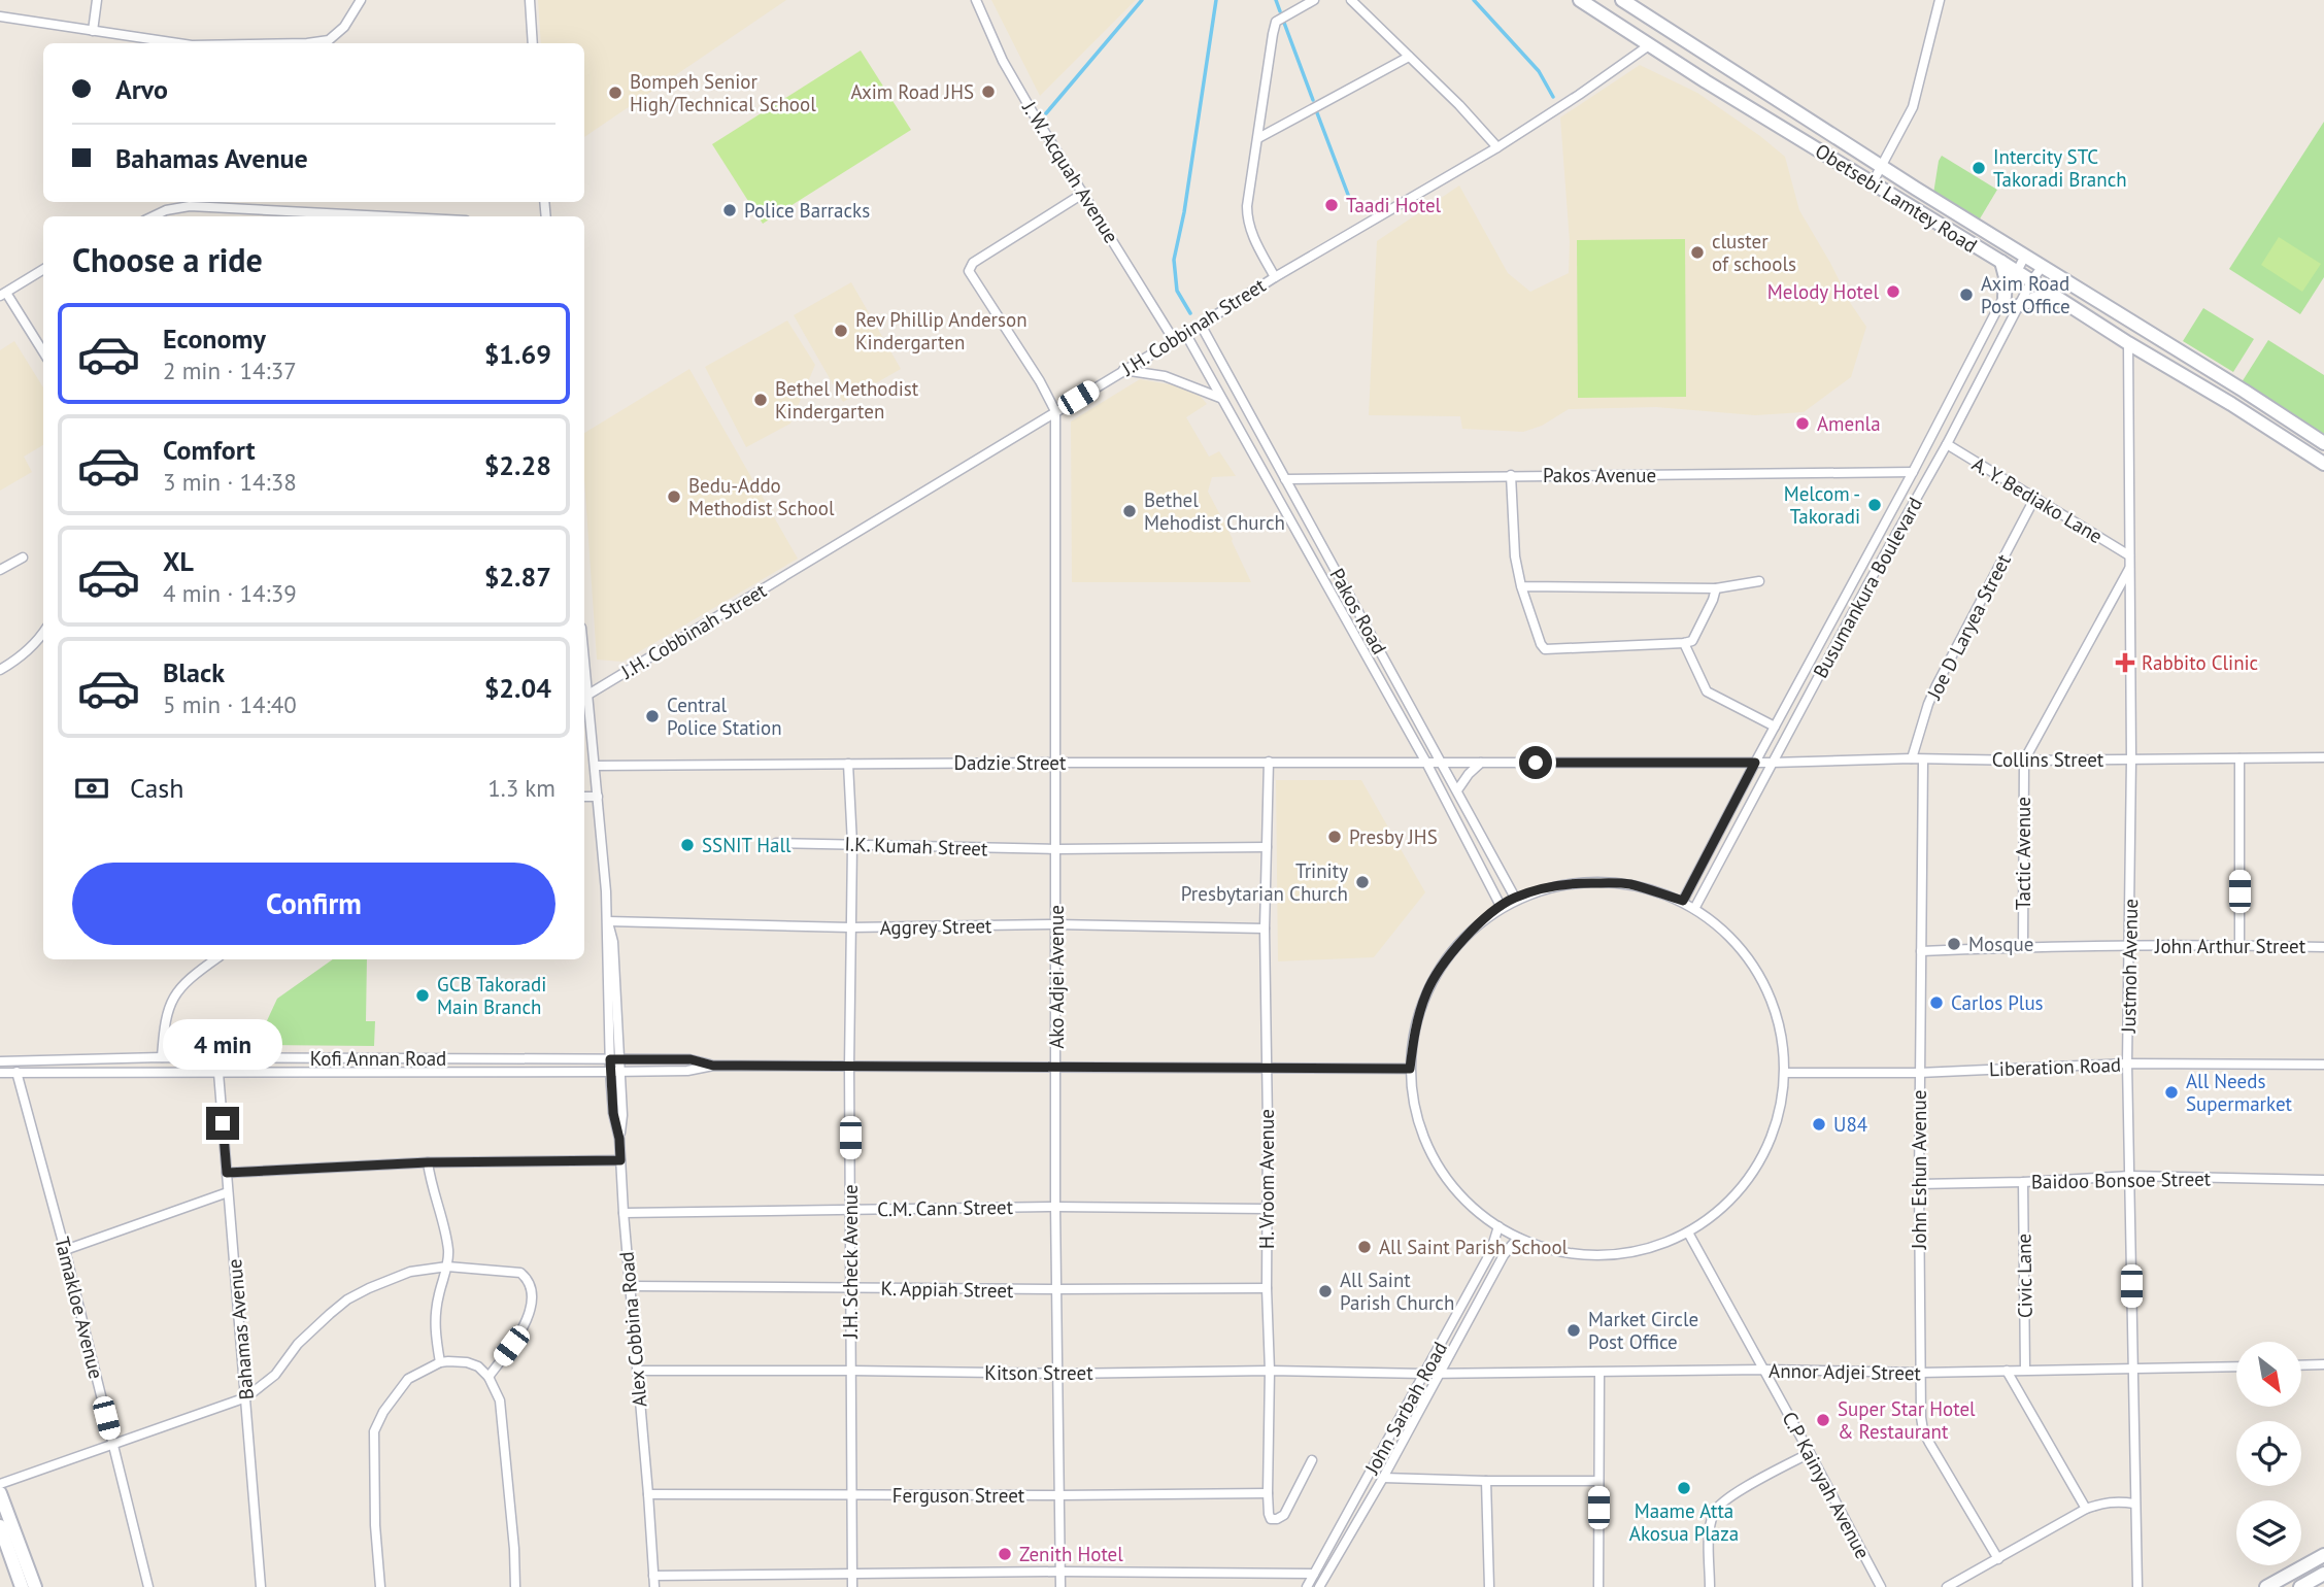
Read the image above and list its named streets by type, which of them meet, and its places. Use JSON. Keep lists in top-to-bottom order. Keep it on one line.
{"streets":{"main road":["Obetsebi Lamtey Road"],"street":["J. W. Acquah Avenue","J.H. Cobbinah Street","Pakos Avenue","A. Y. Bediako Lane","Busumankura Boulevard","Pakos Road","Joe D Laryea Street","Collins Street","Dadzie Street","I.K. Kumah Street","Tactic Avenue","Aggrey Street","John Arthur Street","Justmoh Avenue","Ako Adjei Avenue","Kofi Annan Road","Liberation Road","John Eshun Avenue","H. Vroom Avenue","Baidoo Bonsoe Street","C.M. Cann Street","J.H. Scheck Avenue","Civic Lane","K. Appiah Street","Tamakloe Avenue","Bahamas Avenue","Alex Cobbina Road","Annor Adjei Street","Kitson Street","John Sarbah Road","C.P Kainyah Avenue","Ferguson Street"]},"crossings":[["J. W. Acquah Avenue","J.H. Cobbinah Street"],["Obetsebi Lamtey Road","J.H. Cobbinah Street"],["Obetsebi Lamtey Road","Busumankura Boulevard"],["Obetsebi Lamtey Road","Justmoh Avenue"],["J.H. Cobbinah Street","Pakos Road"],["J.H. Cobbinah Street","Ako Adjei Avenue"],["J.H. Cobbinah Street","Alex Cobbina Road"],["Pakos Avenue","Busumankura Boulevard"],["Pakos Avenue","Pakos Road"],["A. Y. Bediako Lane","Busumankura Boulevard"],["A. Y. Bediako Lane","Joe D Laryea Street"],["A. Y. Bediako Lane","Justmoh Avenue"],["Busumankura Boulevard","Collins Street"],["Pakos Road","Dadzie Street"],["Joe D Laryea Street","Collins Street"],["Collins Street","Tactic Avenue"],["Collins Street","Justmoh Avenue"],["Collins Street","John Eshun Avenue"],["Dadzie Street","Ako Adjei Avenue"],["Dadzie Street","H. Vroom Avenue"],["Dadzie Street","J.H. Scheck Avenue"],["Dadzie Street","Alex Cobbina Road"],["I.K. Kumah Street","Ako Adjei Avenue"],["I.K. Kumah Street","H. Vroom Avenue"],["I.K. Kumah Street","J.H. Scheck Avenue"],["Tactic Avenue","John Arthur Street"],["Aggrey Street","Ako Adjei Avenue"],["Aggrey Street","H. Vroom Avenue"],["Aggrey Street","J.H. Scheck Avenue"],["Aggrey Street","Alex Cobbina Road"],["John Arthur Street","Justmoh Avenue"],["John Arthur Street","John Eshun Avenue"],["Justmoh Avenue","Liberation Road"],["Justmoh Avenue","Baidoo Bonsoe Street"],["Justmoh Avenue","Annor Adjei Street"],["Ako Adjei Avenue","Kofi Annan Road"],["Ako Adjei Avenue","C.M. Cann Street"],["Ako Adjei Avenue","K. Appiah Street"],["Ako Adjei Avenue","Kitson Street"],["Ako Adjei Avenue","Ferguson Street"],["Kofi Annan Road","H. Vroom Avenue"],["Kofi Annan Road","J.H. Scheck Avenue"],["Kofi Annan Road","Tamakloe Avenue"],["Kofi Annan Road","Bahamas Avenue"],["Kofi Annan Road","Alex Cobbina Road"],["Liberation Road","John Eshun Avenue"],["John Eshun Avenue","Baidoo Bonsoe Street"],["John Eshun Avenue","Annor Adjei Street"],["H. Vroom Avenue","C.M. Cann Street"],["H. Vroom Avenue","K. Appiah Street"],["H. Vroom Avenue","Kitson Street"],["H. Vroom Avenue","Ferguson Street"],["Baidoo Bonsoe Street","Civic Lane"],["C.M. Cann Street","J.H. Scheck Avenue"],["C.M. Cann Street","Alex Cobbina Road"],["J.H. Scheck Avenue","K. Appiah Street"],["J.H. Scheck Avenue","Kitson Street"],["J.H. Scheck Avenue","Ferguson Street"],["Civic Lane","Annor Adjei Street"],["K. Appiah Street","Alex Cobbina Road"],["Alex Cobbina Road","Kitson Street"],["Alex Cobbina Road","Ferguson Street"],["Annor Adjei Street","Kitson Street"],["Annor Adjei Street","John Sarbah Road"],["Annor Adjei Street","C.P Kainyah Avenue"],["Kitson Street","John Sarbah Road"]],"places":{"other":["Axim Road JHS","Bompeh Senior High/Technical School","Intercity STC Takoradi Branch","Taadi Hotel","Police Barracks","cluster of schools","Melody Hotel","Axim Road Post Office","Rev Phillip Anderson Kindergarten","Bethel Methodist Kindergarten","Amenla","Bedu-Addo Methodist School","Melcom - Takoradi","Bethel Mehodist Church","Central Police Station","Presby JHS","SSNIT Hall","Trinity Presbytarian Church","Mosque","GCB Takoradi Main Branch","Carlos Plus","All Needs Supermarket","U84","All Saint Parish School","All Saint Parish Church","Market Circle Post Office","Super Star Hotel & Restaurant","Maame Atta Akosua Plaza","Zenith Hotel"],"health":["Rabbito Clinic"]},"north":"bottom right","page":{"banner":["Arvo","Bahamas Avenue"],"heading":"Choose a ride","list":[{"name":"Economy","note":"2 min · 14:37","value":"$1.69"},{"name":"Comfort","note":"3 min · 14:38","value":"$2.28"},{"name":"XL","note":"4 min · 14:39","value":"$2.87"},{"name":"Black","note":"5 min · 14:40","value":"$2.04"}],"pay":["Cash","1.3 km"],"buttons":"Confirm","bubble":"4 min"}}
